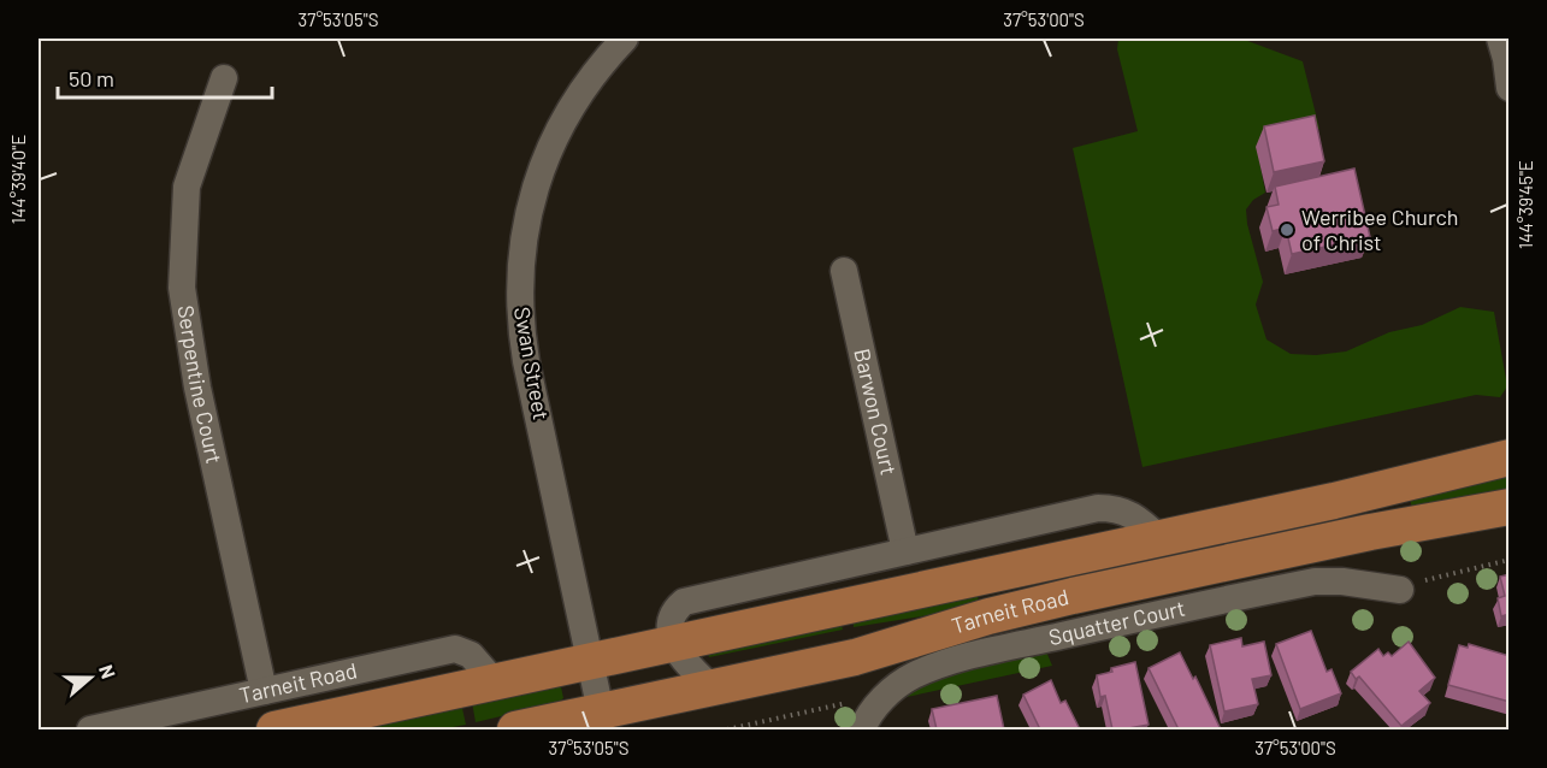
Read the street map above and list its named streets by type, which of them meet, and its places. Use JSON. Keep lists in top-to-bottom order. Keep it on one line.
{"streets":{"main road":["Tarneit Road"],"street":["Swan Street","Serpentine Court","Barwon Court","Squatter Court"]},"crossings":[["Swan Street","Tarneit Road"],["Serpentine Court","Tarneit Road"]],"places":["Werribee Church of Christ"],"scale_bar":"50 m","north":"right","coordinates":["37°53'05\"S","37°53'00\"S","144°39'40\"E","144°39'45\"E"]}
